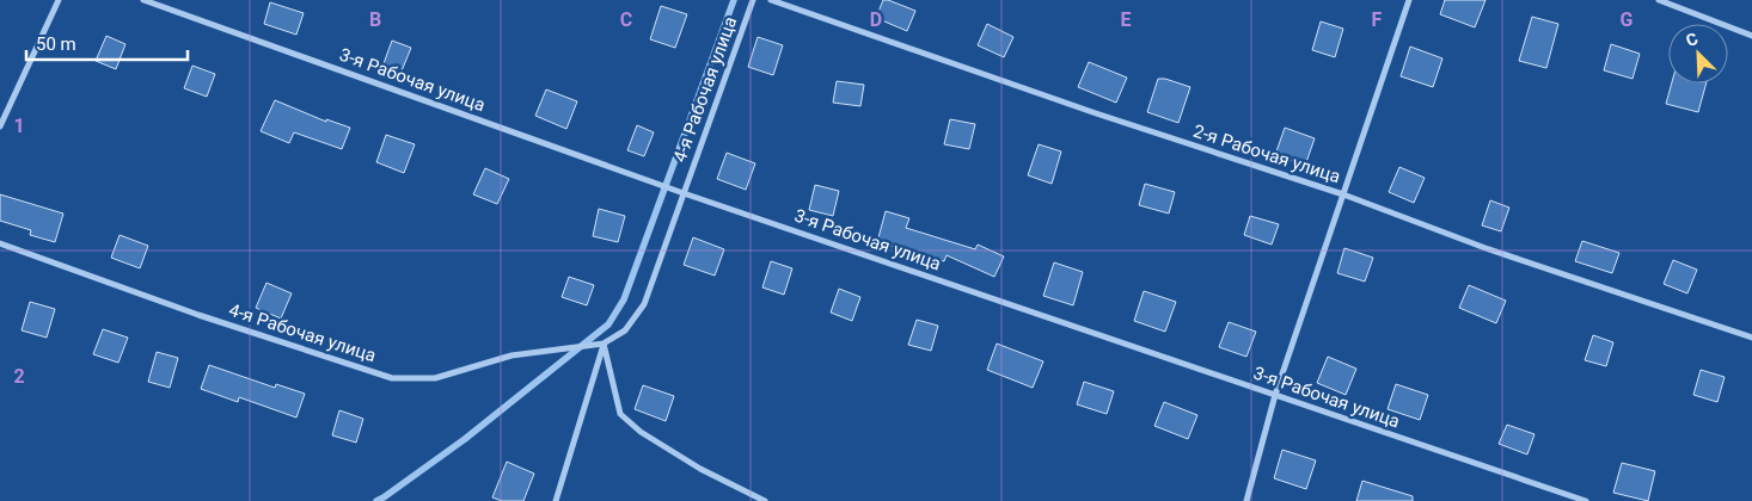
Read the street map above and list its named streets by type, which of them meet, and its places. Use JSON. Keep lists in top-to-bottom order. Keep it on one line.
{"streets":{"street":["3-я Рабочая улица","4-я Рабочая улица","2-я Рабочая улица"]},"crossings":[["3-я Рабочая улица","4-я Рабочая улица"]],"scale_bar":"50 m","north":"top left","grid":{"columns":["B","C","D","E","F","G"],"rows":["1","2"]}}
